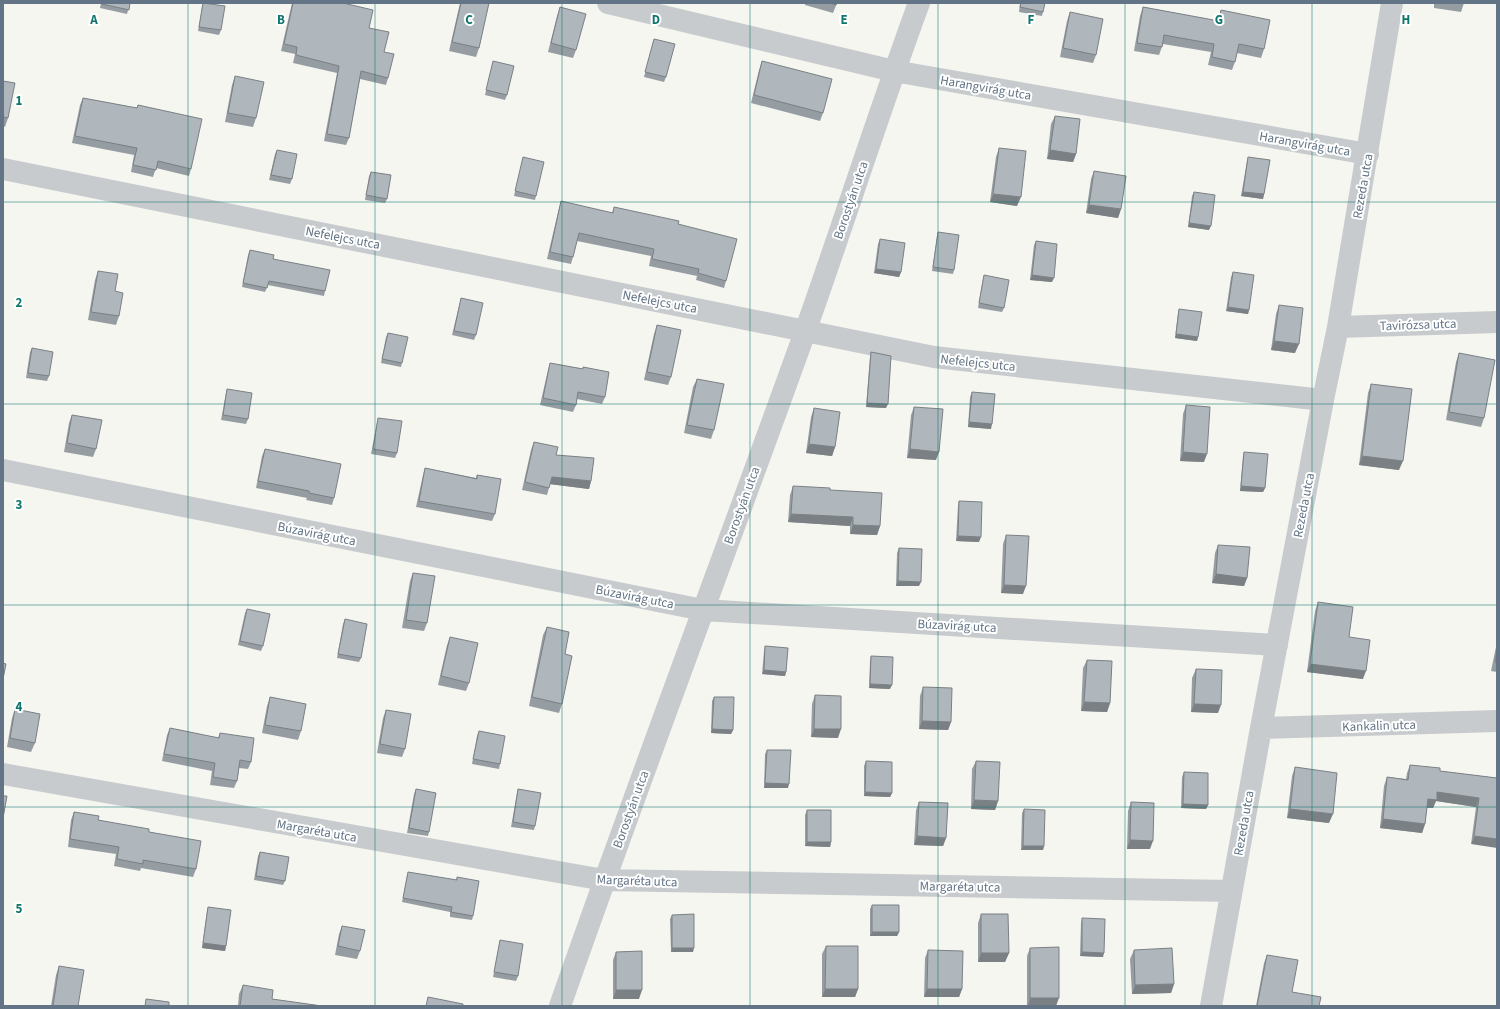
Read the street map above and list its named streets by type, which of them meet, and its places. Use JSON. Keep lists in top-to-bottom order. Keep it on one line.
{"streets":{"street":["Harangvirág utca","Rezeda utca","Borostyán utca","Nefelejcs utca","Tavirózsa utca","Búzavirág utca","Kankalin utca","Margaréta utca"]},"crossings":[["Harangvirág utca","Rezeda utca"],["Harangvirág utca","Borostyán utca"],["Rezeda utca","Nefelejcs utca"],["Rezeda utca","Tavirózsa utca"],["Rezeda utca","Búzavirág utca"],["Rezeda utca","Kankalin utca"],["Rezeda utca","Margaréta utca"],["Borostyán utca","Nefelejcs utca"],["Borostyán utca","Búzavirág utca"],["Borostyán utca","Margaréta utca"]],"grid":{"columns":["A","B","C","D","E","F","G","H"],"rows":["1","2","3","4","5"]}}
